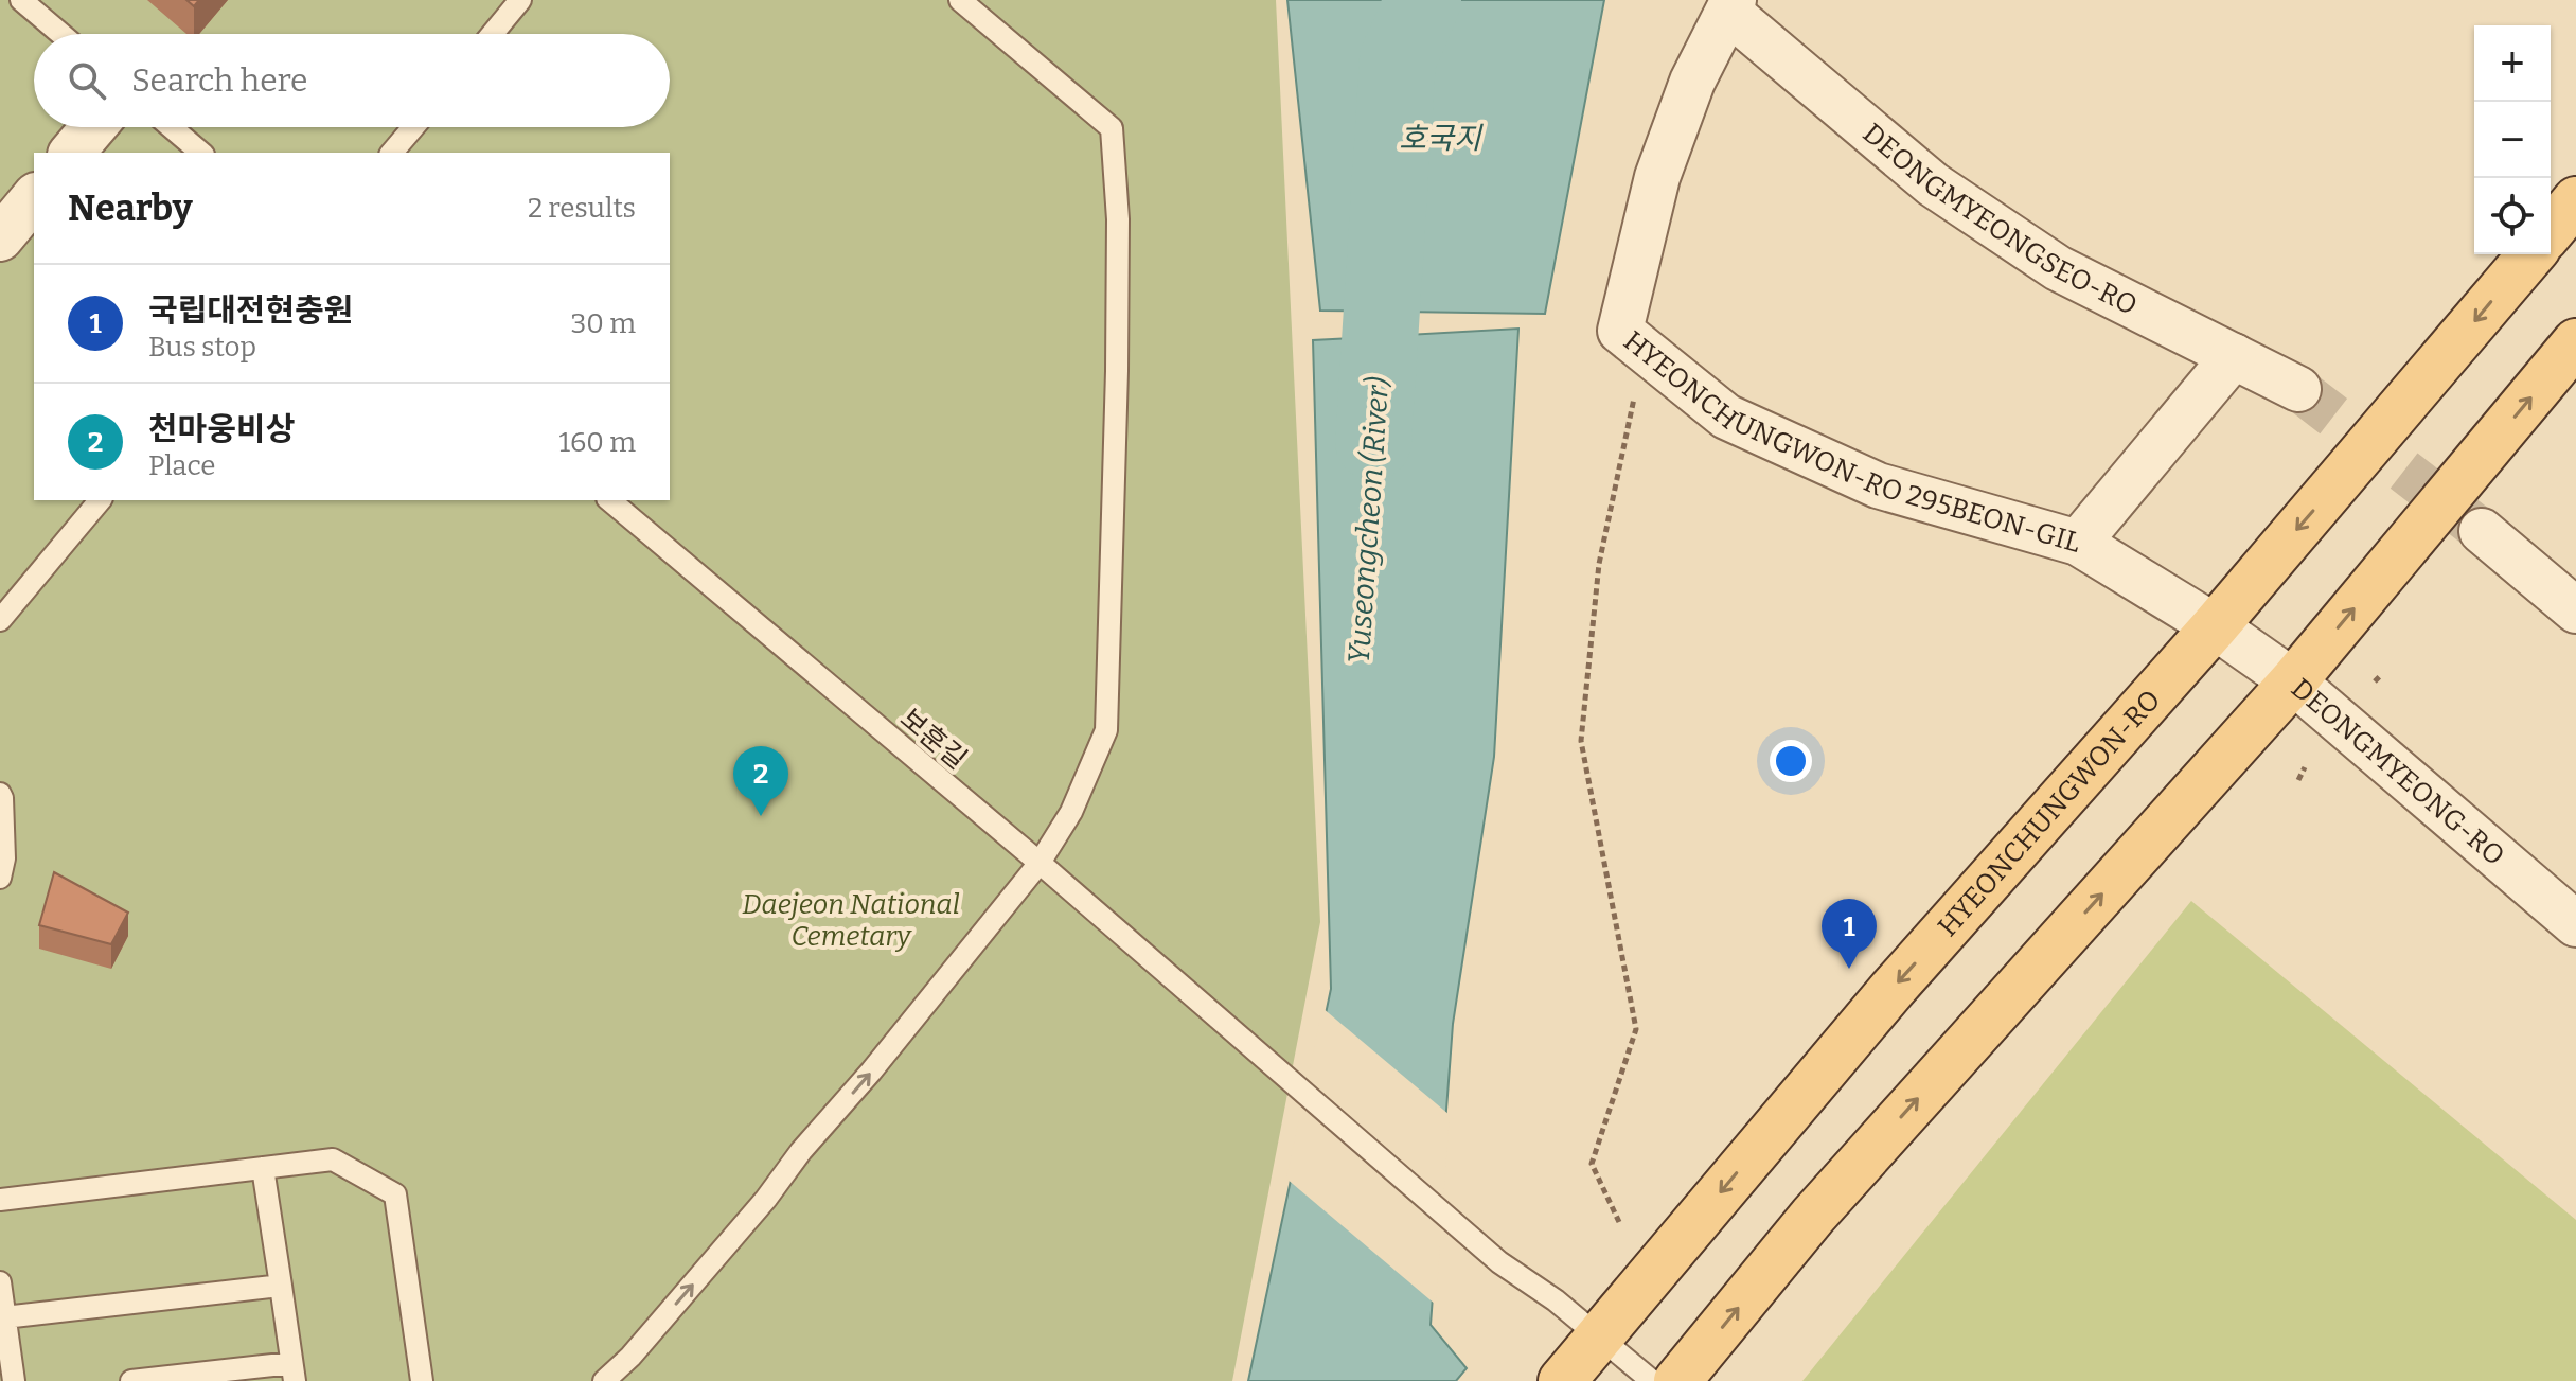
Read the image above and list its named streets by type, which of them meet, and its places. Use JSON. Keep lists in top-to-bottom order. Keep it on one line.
{"streets":{"main road":["HYEONCHUNGWON-RO"],"street":["DEONGMYEONGSEO-RO","HYEONCHUNGWON-RO 295BEON-GIL","DEONGMYEONG-RO"],"lane":["보훈길"]},"crossings":[["DEONGMYEONGSEO-RO","HYEONCHUNGWON-RO 295BEON-GIL"],["HYEONCHUNGWON-RO 295BEON-GIL","DEONGMYEONG-RO"],["HYEONCHUNGWON-RO 295BEON-GIL","HYEONCHUNGWON-RO"],["보훈길","HYEONCHUNGWON-RO"],["DEONGMYEONG-RO","HYEONCHUNGWON-RO"]],"water":["호국지","Yuseongcheon (River)"],"parks":["Daejeon National Cemetary"],"page":{"map_buttons":["+","−"],"search":"Search here","heading":["Nearby","2 results"],"list":[{"mark":"1","name":"국립대전현충원","note":"Bus stop","value":"30 m"},{"mark":"2","name":"천마웅비상","note":"Place","value":"160 m"}],"pins":["2","1"]}}
